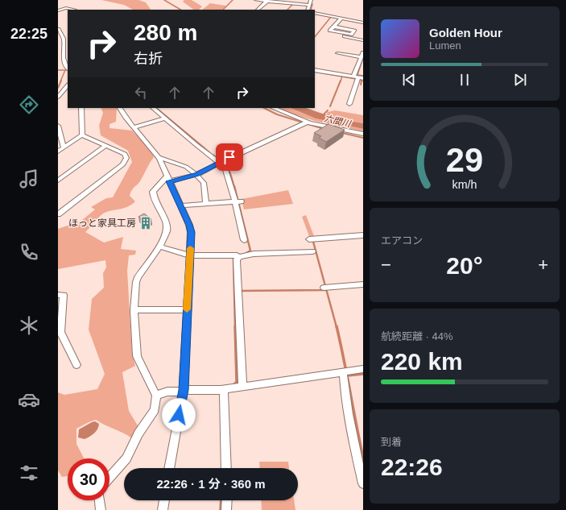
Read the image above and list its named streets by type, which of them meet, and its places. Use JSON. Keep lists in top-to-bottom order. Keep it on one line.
{"water":["六間川"],"places":{"building":["ほっと家具工房"]},"page":{"tabs":"22:25","turn":["280 m","右折"],"song":["Golden Hour","Lumen"],"tile":["エアコン",["航続距離 · 44%","220 km"],["到着","22:26"]],"heat":["−","20°","+"],"limit":"30","trip":"22:26 · 1 分 · 360 m","gauge":["29","km/h"]}}
